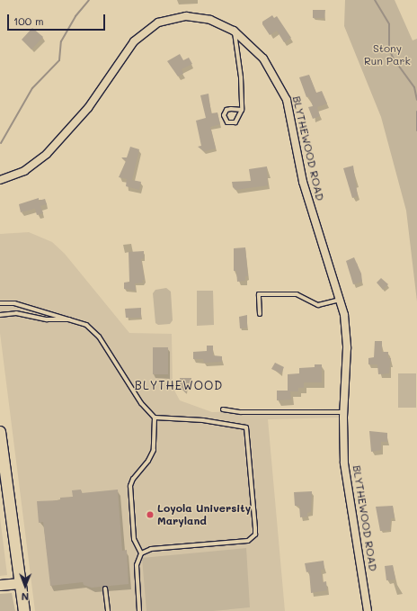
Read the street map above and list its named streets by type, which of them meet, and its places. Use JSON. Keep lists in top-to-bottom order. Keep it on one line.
{"streets":{"street":["BLYTHEWOOD ROAD"]},"districts":["BLYTHEWOOD"],"parks":["Stony Run Park"],"places":["Loyola University Maryland"],"scale_bar":"100 m","north":"bottom"}
